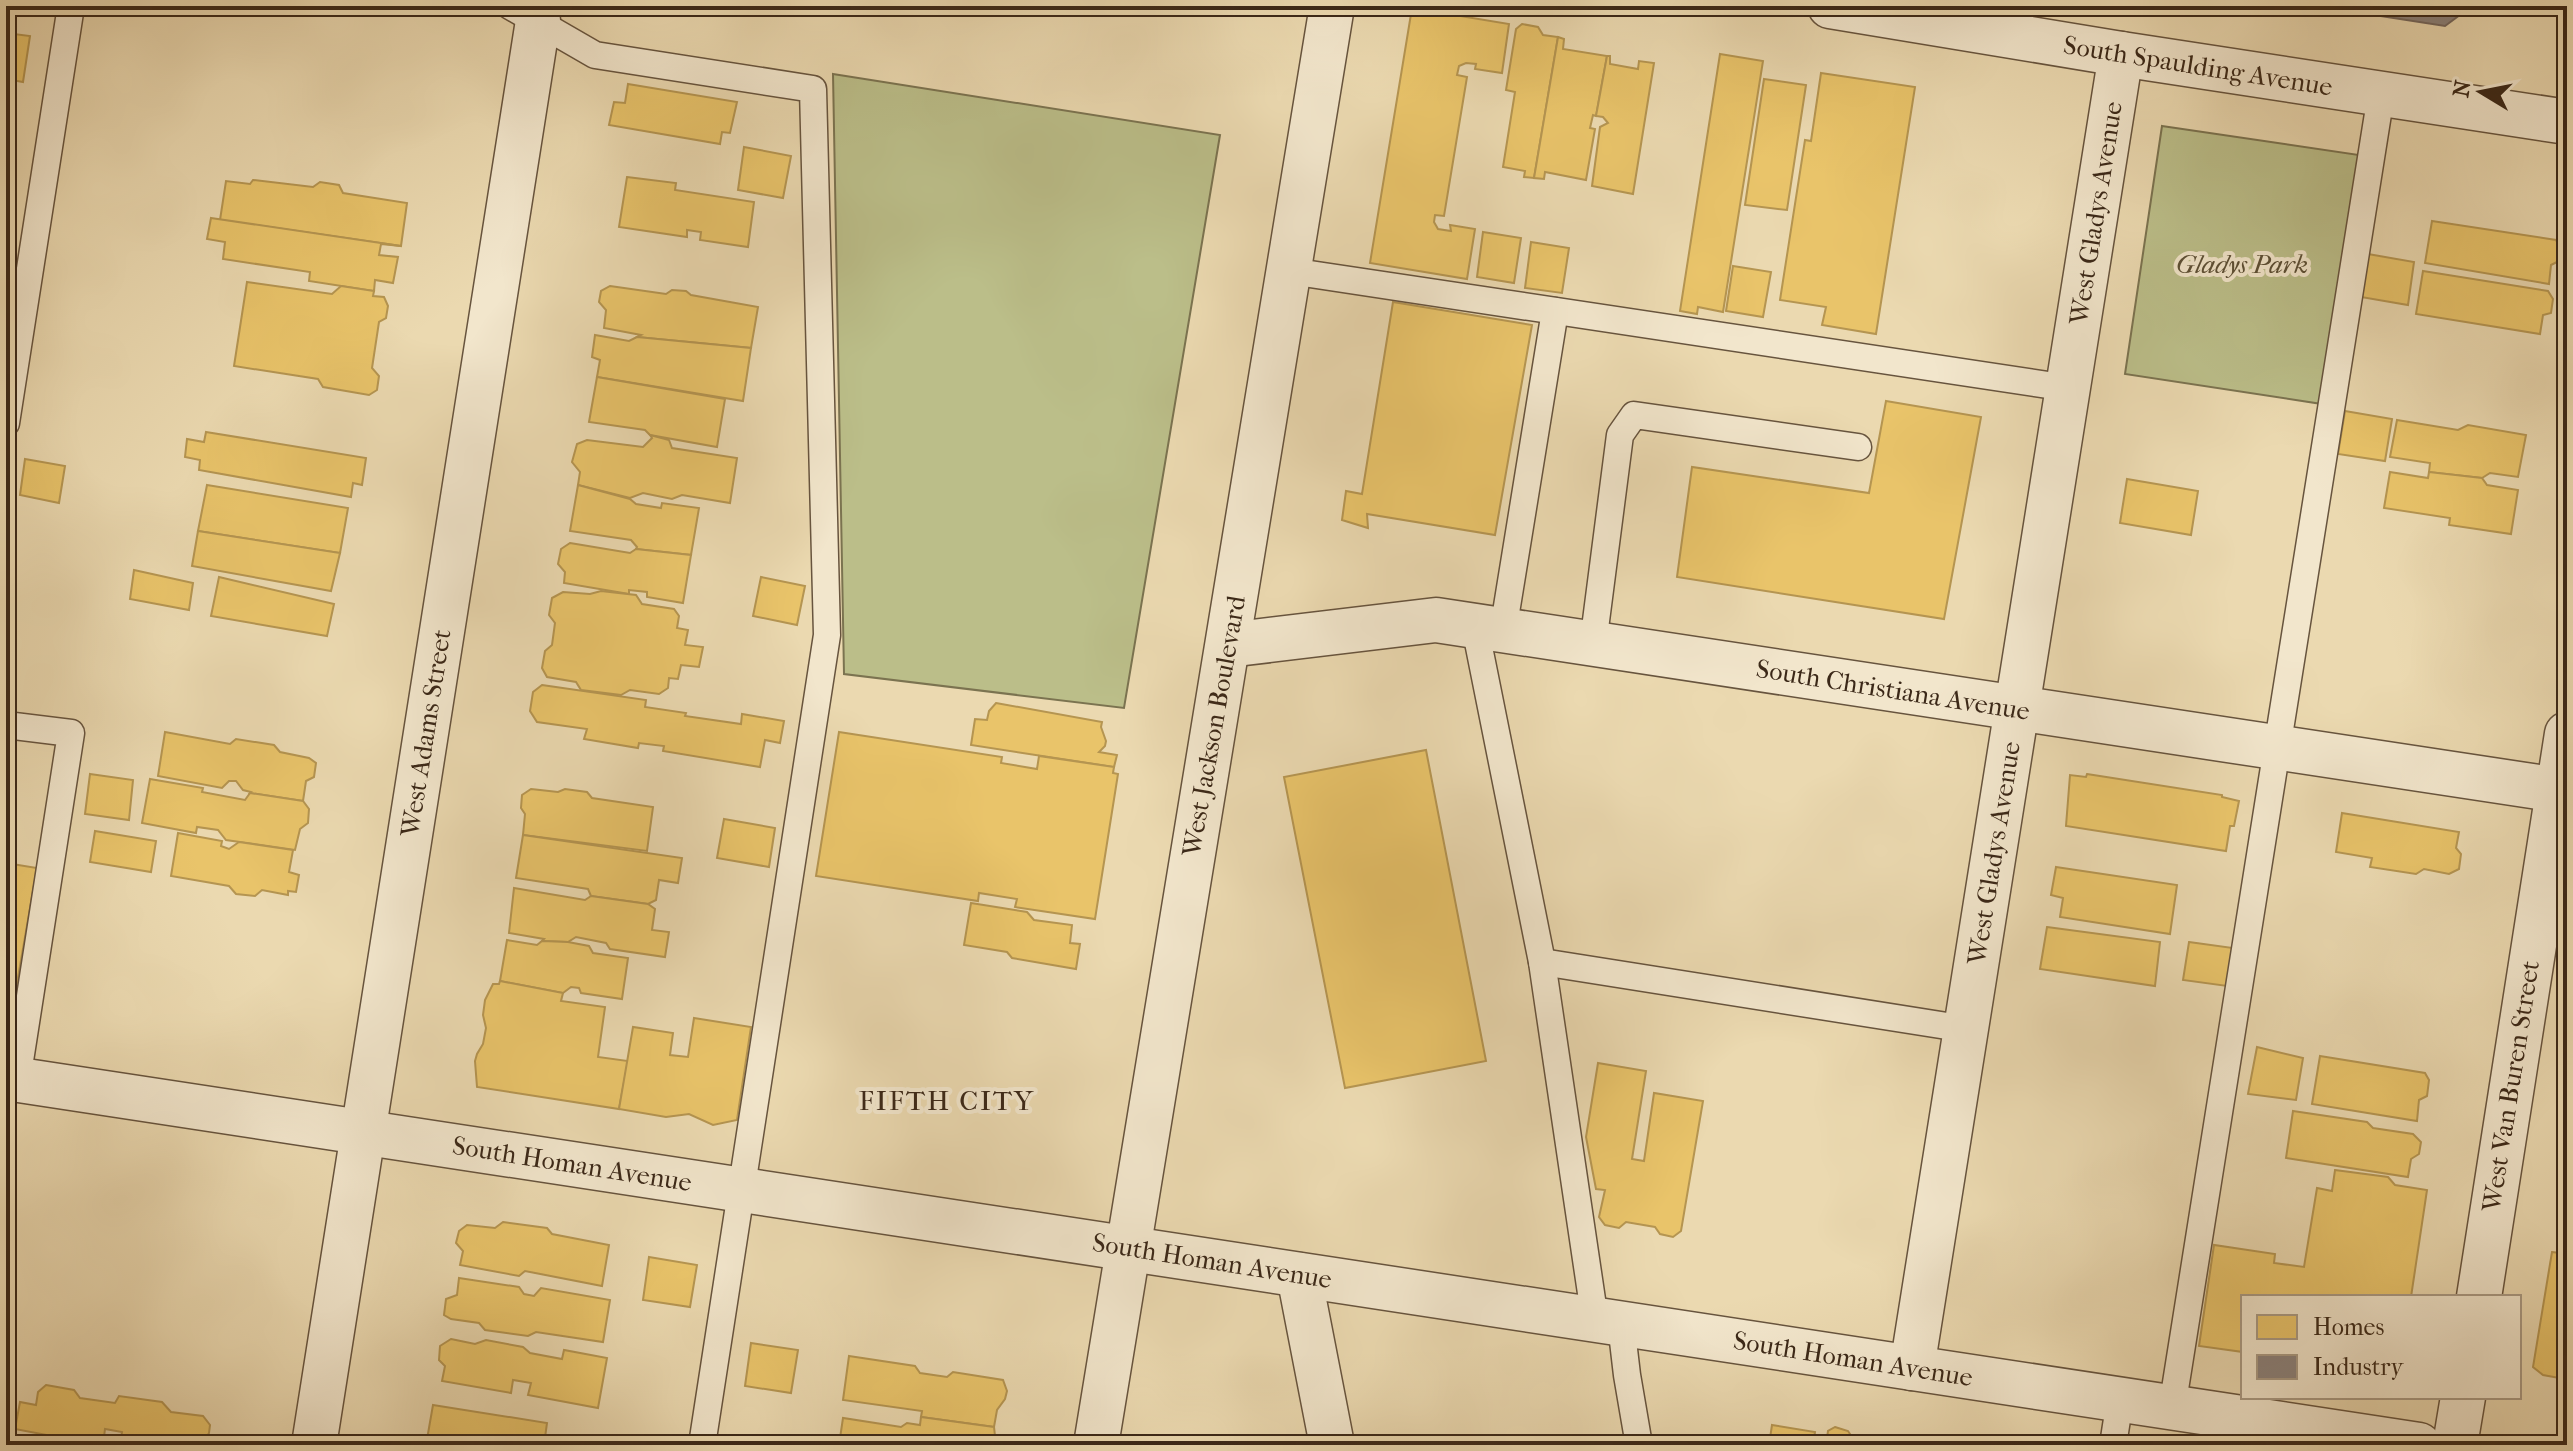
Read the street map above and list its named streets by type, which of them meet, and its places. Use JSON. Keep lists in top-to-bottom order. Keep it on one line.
{"streets":{"street":["South Spaulding Avenue","West Gladys Avenue","South Christiana Avenue","West Jackson Boulevard","West Adams Street","West Van Buren Street","South Homan Avenue"]},"crossings":[["South Spaulding Avenue","West Gladys Avenue"],["West Gladys Avenue","South Christiana Avenue"],["West Gladys Avenue","South Homan Avenue"],["South Christiana Avenue","West Jackson Boulevard"],["South Christiana Avenue","West Van Buren Street"],["West Jackson Boulevard","South Homan Avenue"],["West Adams Street","South Homan Avenue"]],"districts":["FIFTH CITY"],"parks":["Gladys Park"],"legend":["Homes","Industry"],"north":"left"}
